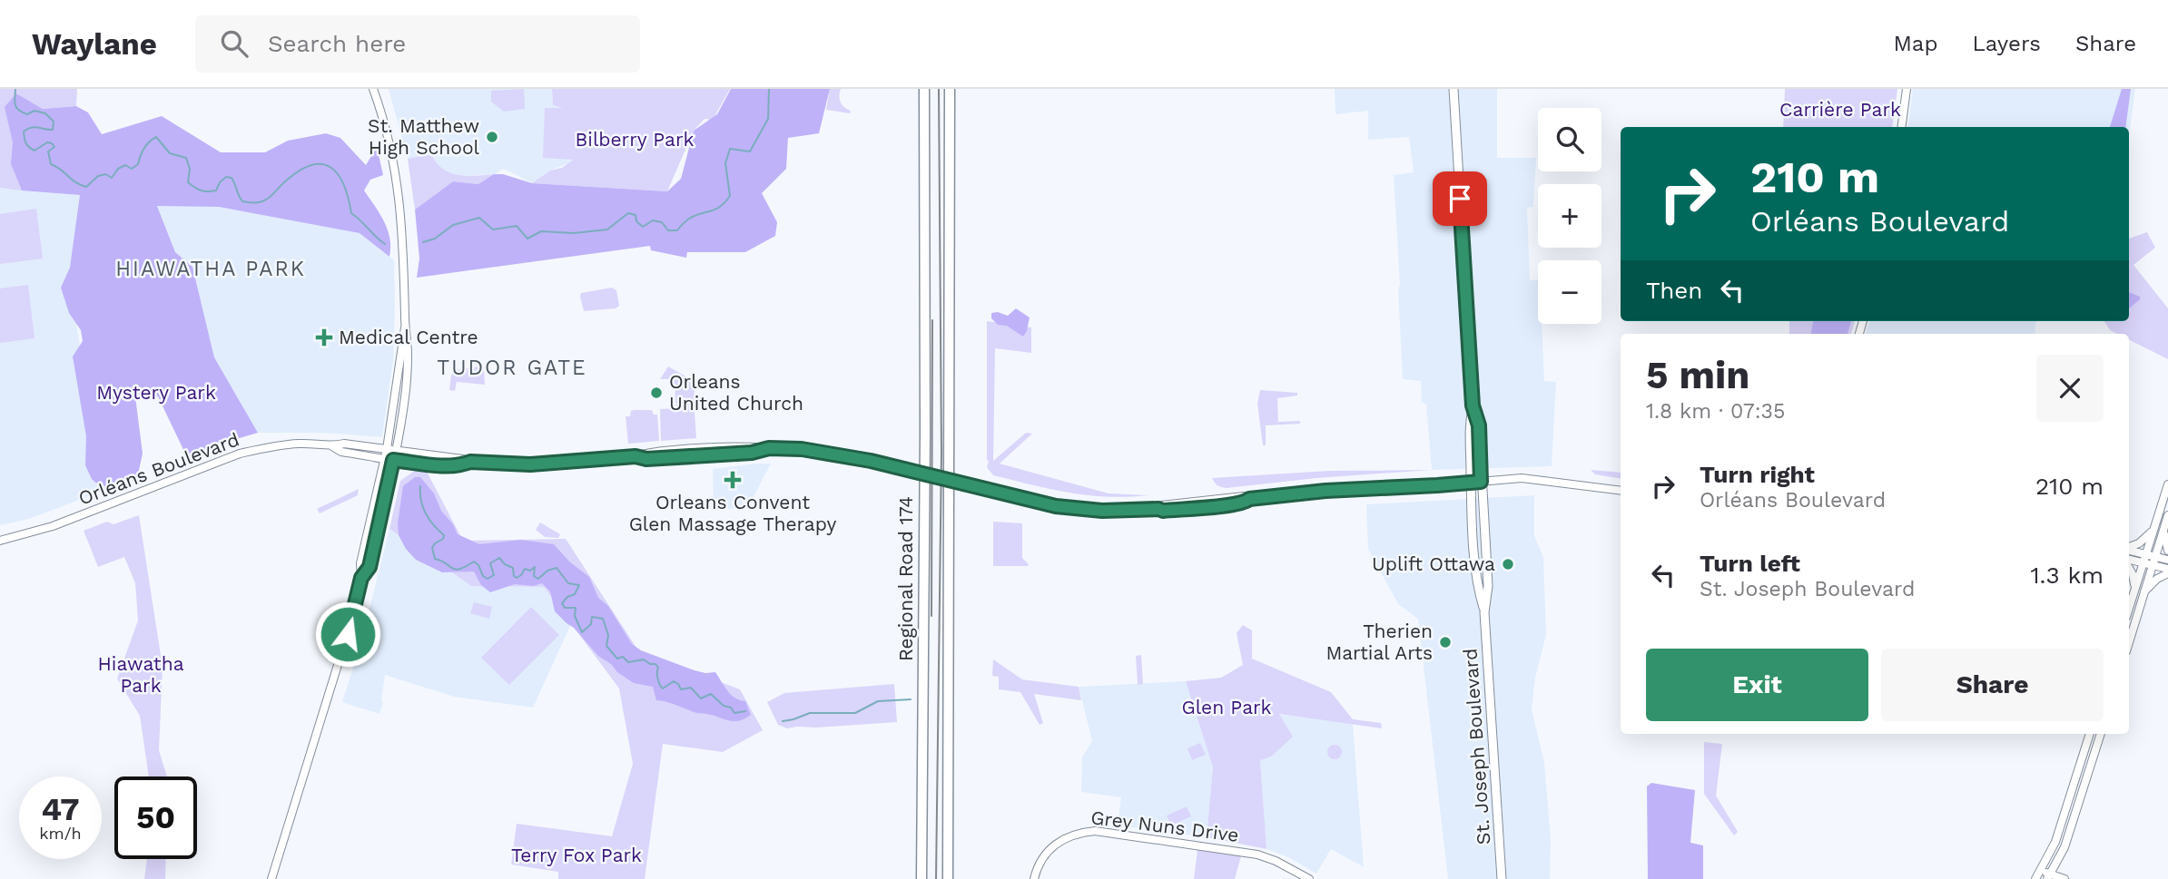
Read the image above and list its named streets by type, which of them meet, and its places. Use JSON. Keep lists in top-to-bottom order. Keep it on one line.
{"streets":{"highway":["Regional Road 174"],"main road":["Orléans Boulevard","St. Joseph Boulevard","Grey Nuns Drive"]},"crossings":[["Orléans Boulevard","St. Joseph Boulevard"]],"districts":["HIAWATHA PARK","TUDOR GATE"],"parks":["Carrière Park","Bilberry Park","Mystery Park","Hiawatha Park","Glen Park","Terry Fox Park"],"places":{"other":["St. Matthew High School","Orleans United Church","Uplift Ottawa","Therien Martial Arts"],"health":["Medical Centre","Orleans Convent Glen Massage Therapy"]},"page":{"header":"Waylane","search":"Search here","nav":["Map","Layers","Share"],"map_buttons":["+","−"],"turn":["210 m","Orléans Boulevard"],"then":"Then","heading":["5 min","1.8 km · 07:35"],"list":[{"name":"Turn right","note":"Orléans Boulevard","value":"210 m"},{"name":"Turn left","note":"St. Joseph Boulevard","value":"1.3 km"}],"buttons":["Exit","Share"],"speed":"47 km/h","limit":"50"}}
